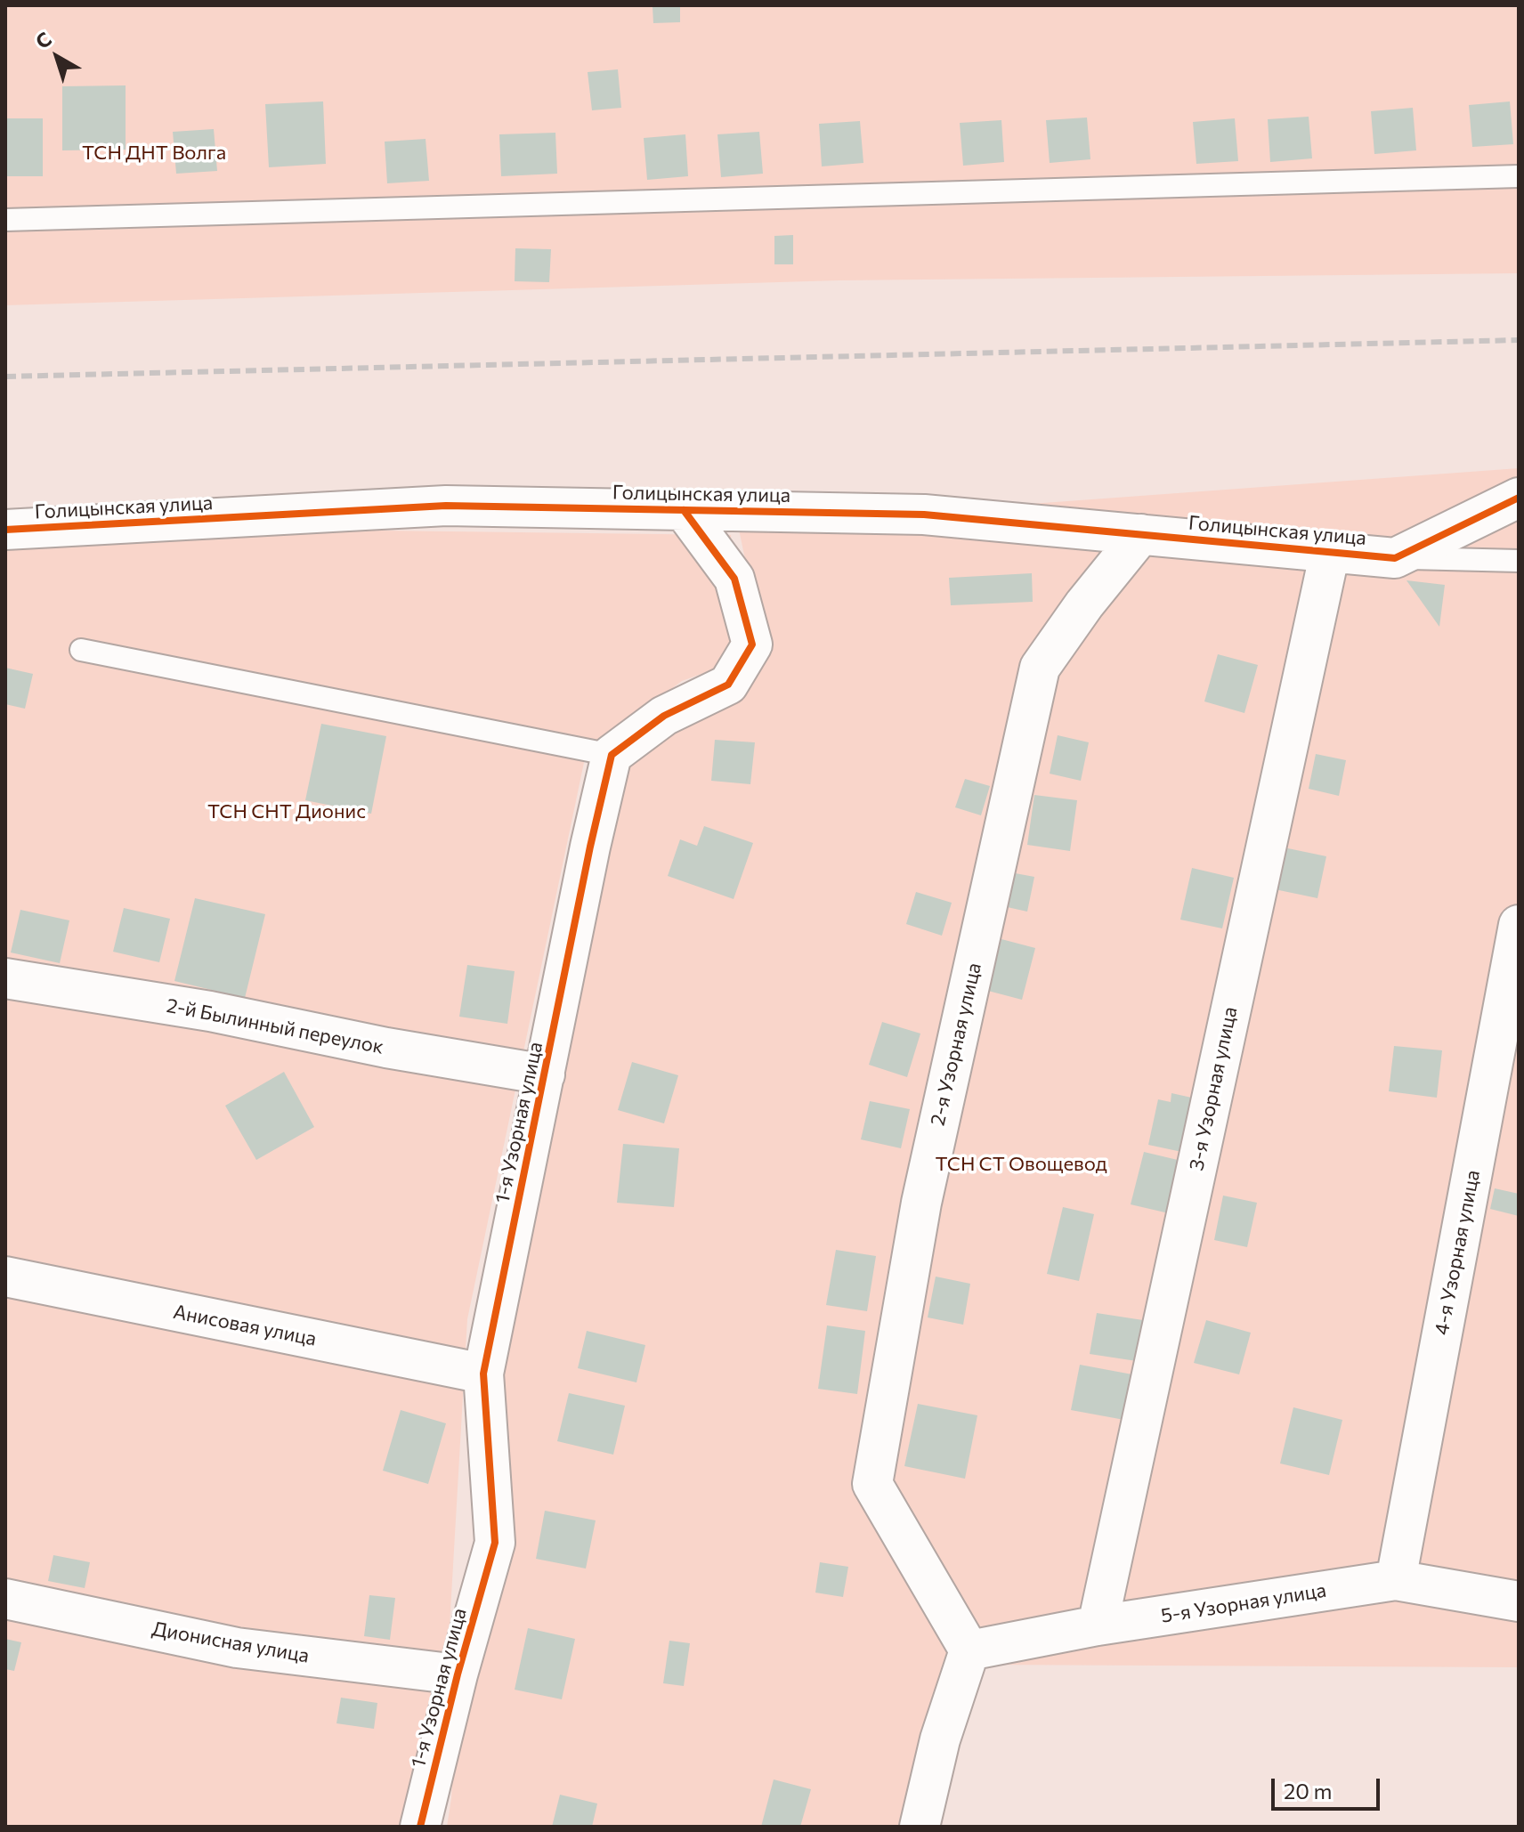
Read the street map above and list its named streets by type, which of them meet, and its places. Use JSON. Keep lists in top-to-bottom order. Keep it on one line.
{"streets":{"street":["Голицынская улица","2-й Былинный переулок","2-я Узорная улица","3-я Узорная улица","1-я Узорная улица","4-я Узорная улица","Анисовая улица","5-я Узорная улица","Дионисная улица"]},"crossings":[["Голицынская улица","2-я Узорная улица"],["Голицынская улица","3-я Узорная улица"],["2-й Былинный переулок","1-я Узорная улица"],["2-я Узорная улица","5-я Узорная улица"],["3-я Узорная улица","5-я Узорная улица"],["1-я Узорная улица","Анисовая улица"],["1-я Узорная улица","Дионисная улица"],["4-я Узорная улица","5-я Узорная улица"]],"parks":["ТСН ДНТ Волга","ТСН СНТ Дионис","ТСН СТ Овощевод"],"scale_bar":"20 m","north":"top left"}
